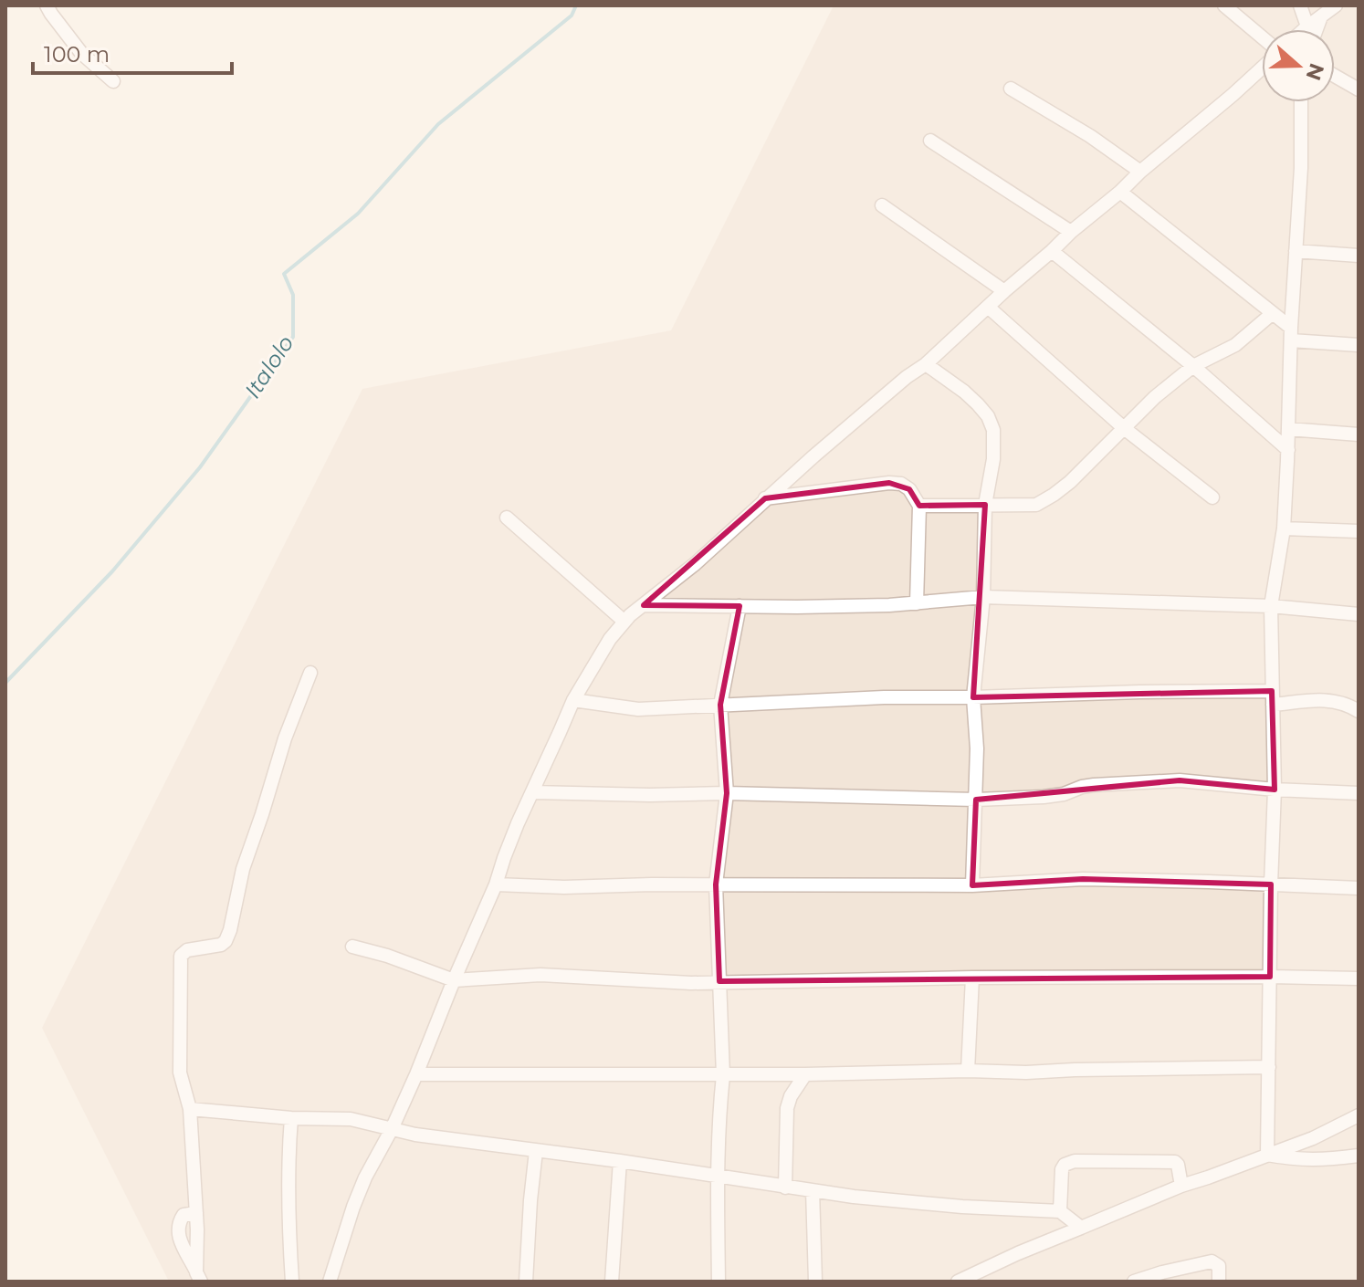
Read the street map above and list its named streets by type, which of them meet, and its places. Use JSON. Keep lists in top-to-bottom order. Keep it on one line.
{"water":["Italolo"],"scale_bar":"100 m","north":"right"}
